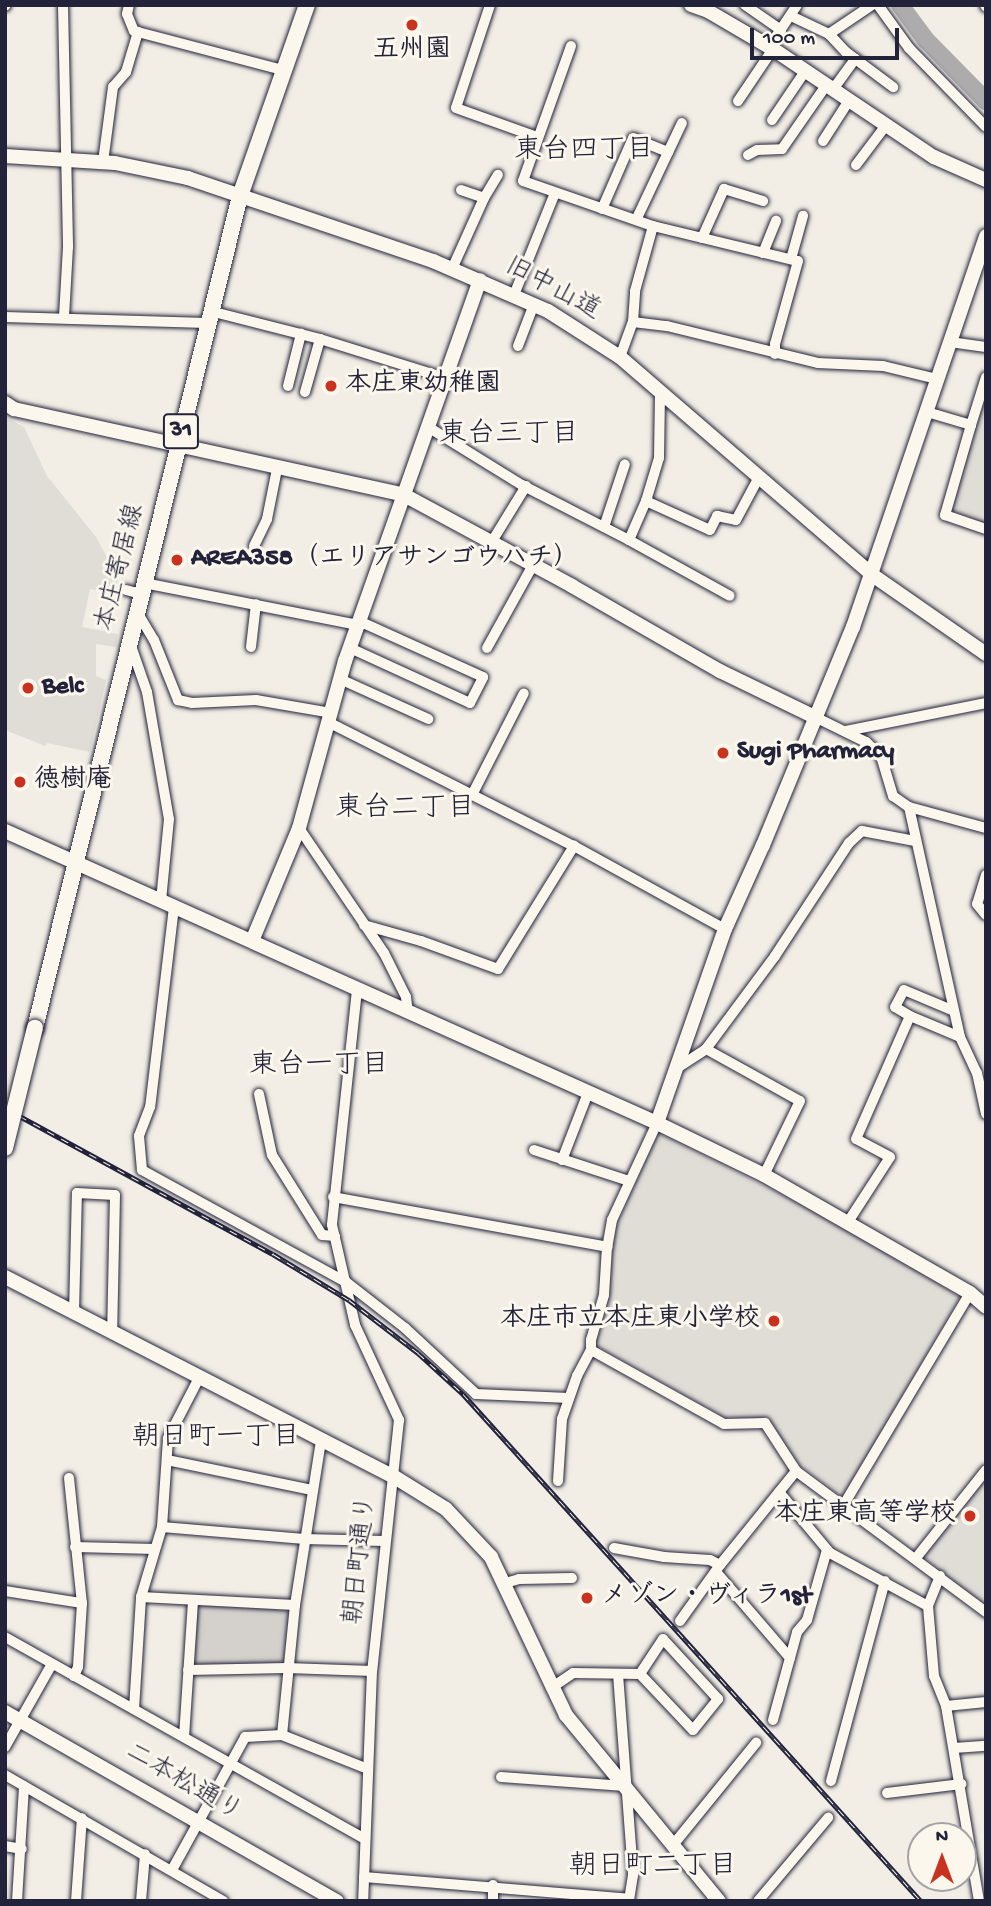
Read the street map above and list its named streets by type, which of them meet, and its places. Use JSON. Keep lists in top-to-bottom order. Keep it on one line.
{"streets":{"main road":["31","本庄寄居線"],"street":["旧中山道","朝日町通り","二本松通り"]},"crossings":[["旧中山道","本庄寄居線"]],"districts":["東台四丁目","東台三丁目","東台二丁目","東台一丁目","朝日町一丁目","朝日町二丁目"],"places":["五州園","本庄東幼稚園","AREA358（エリアサンゴウハチ）","Belc","Sugi Pharmacy","徳樹庵","本庄市立本庄東小学校","本庄東高等学校","メゾン・ヴィラ1st"],"scale_bar":"100 m","north":"top"}
